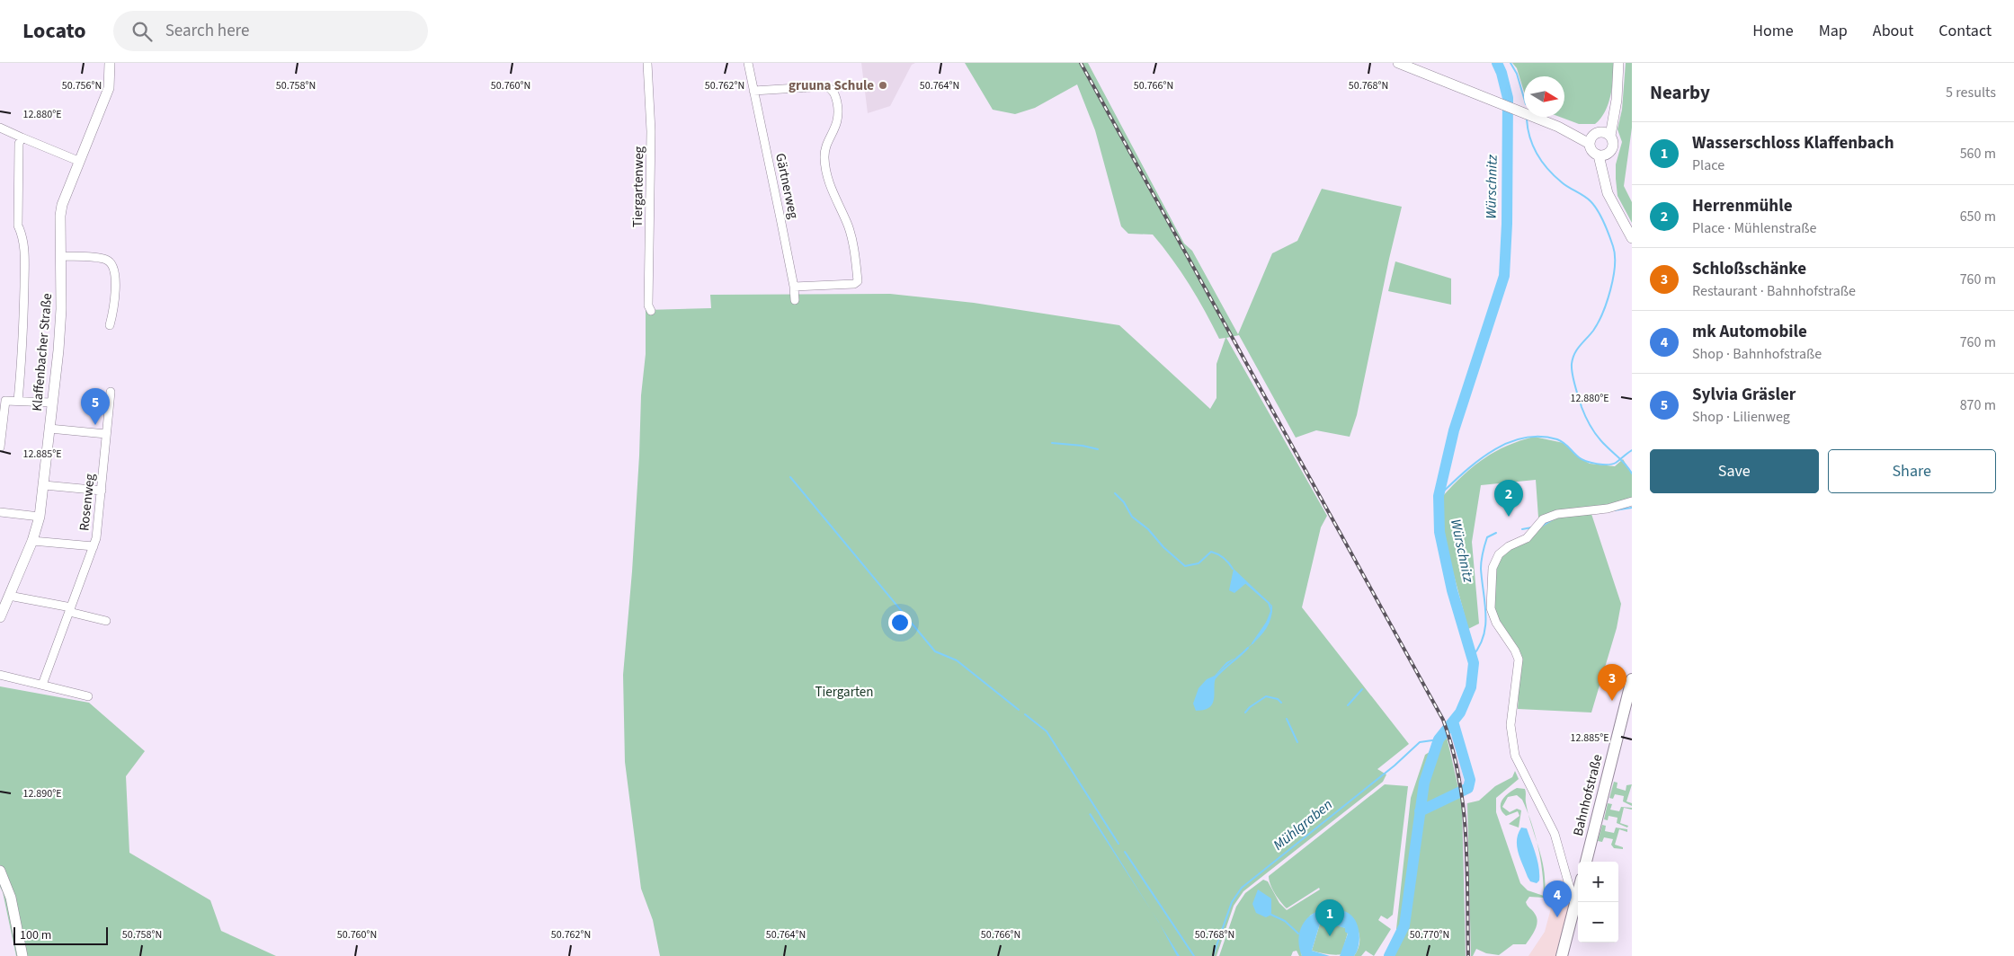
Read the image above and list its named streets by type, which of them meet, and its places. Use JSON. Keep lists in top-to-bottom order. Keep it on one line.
{"streets":{"main road":["Bahnhofstraße"],"street":["Gärtnerweg","Tiergartenweg","Klaffenbacher Straße","Rosenweg"]},"water":["Würschnitz","Mühlgraben"],"parks":["Tiergarten"],"places":["gruuna Schule"],"scale_bar":"100 m","north":"right","page":{"header":"Locato","search":"Search here","nav":["Home","Map","About","Contact"],"heading":["Nearby","5 results"],"list":[{"mark":"1","name":"Wasserschloss Klaffenbach","note":"Place","value":"560 m"},{"mark":"2","name":"Herrenmühle","note":"Place · Mühlenstraße","value":"650 m"},{"mark":"3","name":"Schloßschänke","note":"Restaurant · Bahnhofstraße","value":"760 m"},{"mark":"4","name":"mk Automobile","note":"Shop · Bahnhofstraße","value":"760 m"},{"mark":"5","name":"Sylvia Gräsler","note":"Shop · Lilienweg","value":"870 m"}],"pins":["5","2","3","4","1"],"buttons":["Save","Share"],"map_buttons":["+","−"],"scale":"100 m"},"coordinates":["50.756°N","50.758°N","50.760°N","50.762°N","50.764°N","50.766°N","50.768°N","12.880°E","12.885°E","12.890°E","50.770°N"]}
